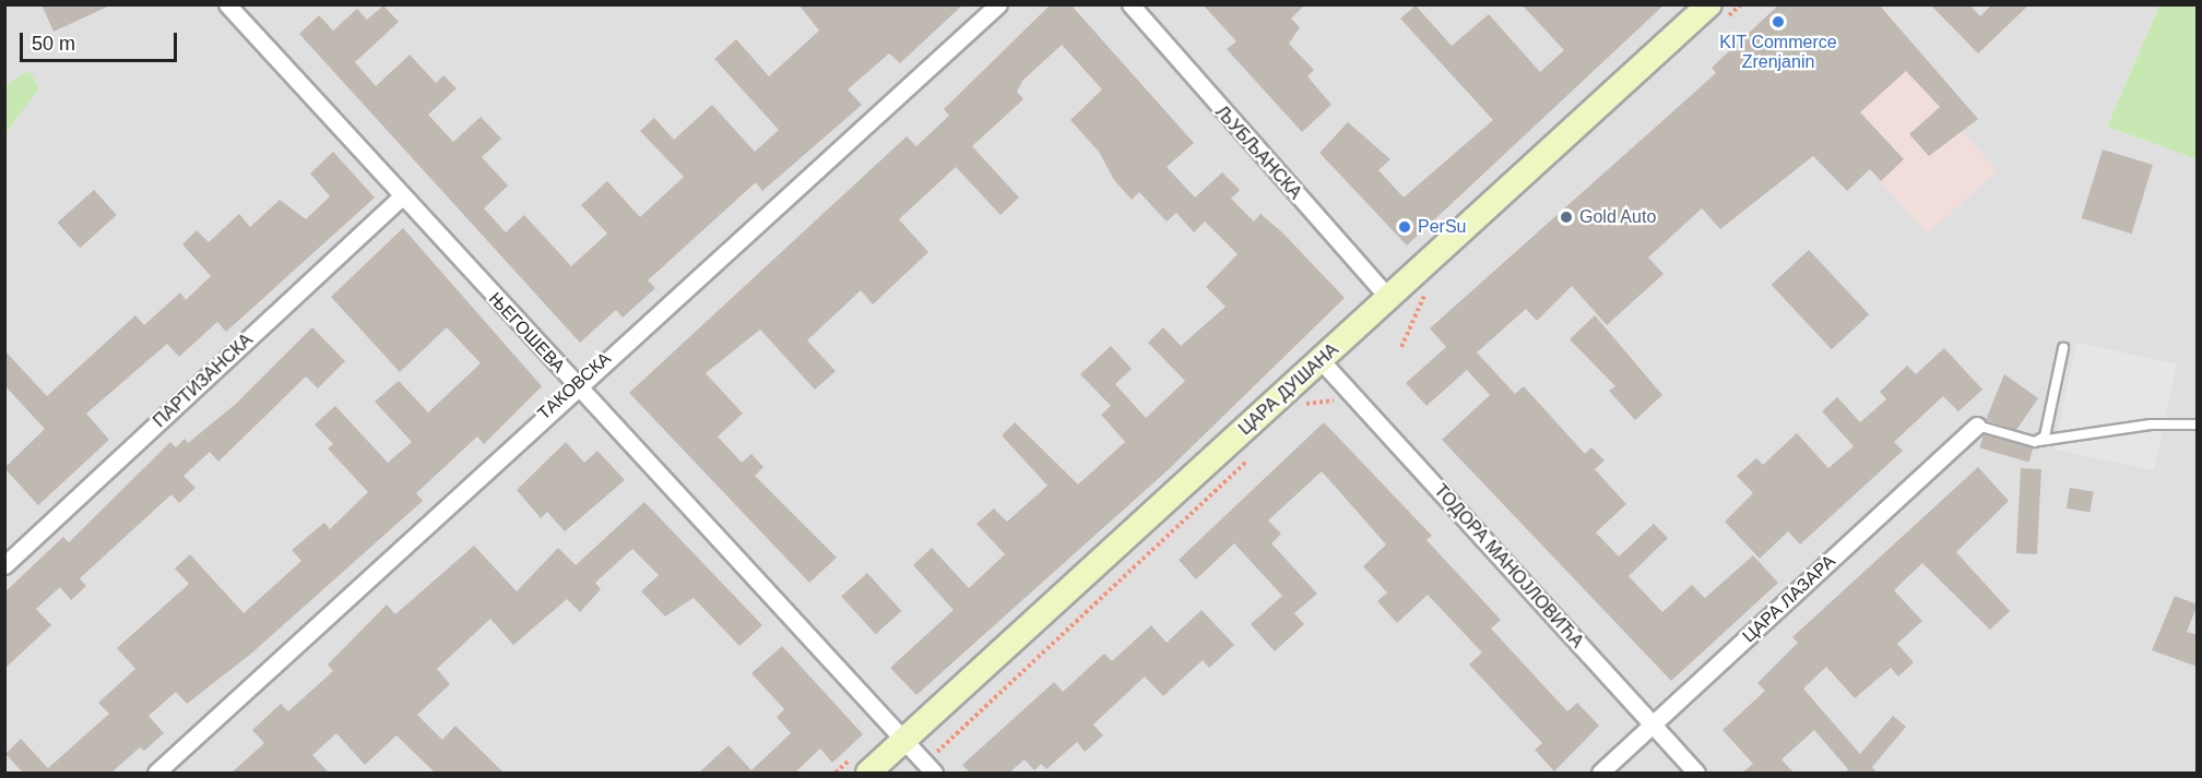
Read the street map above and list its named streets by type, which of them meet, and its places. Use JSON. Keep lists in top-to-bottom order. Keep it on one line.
{"streets":{"street":["ЉУБЉАНСКА","ЊЕГОШЕВА","ПАРТИЗАНСКА","ТАКОВСКА","ЦАРА ДУШАНА","ТОДОРА МАНОЈЛОВИЋА","ЦАРА ЛАЗАРА"]},"crossings":[["ЉУБЉАНСКА","ЦАРА ДУШАНА"],["ЊЕГОШЕВА","ПАРТИЗАНСКА"],["ЊЕГОШЕВА","ТАКОВСКА"],["ЊЕГОШЕВА","ЦАРА ДУШАНА"],["ЦАРА ДУШАНА","ТОДОРА МАНОЈЛОВИЋА"],["ТОДОРА МАНОЈЛОВИЋА","ЦАРА ЛАЗАРА"]],"places":["KIT Commerce Zrenjanin","Gold Auto","PerSu"],"scale_bar":"50 m"}
